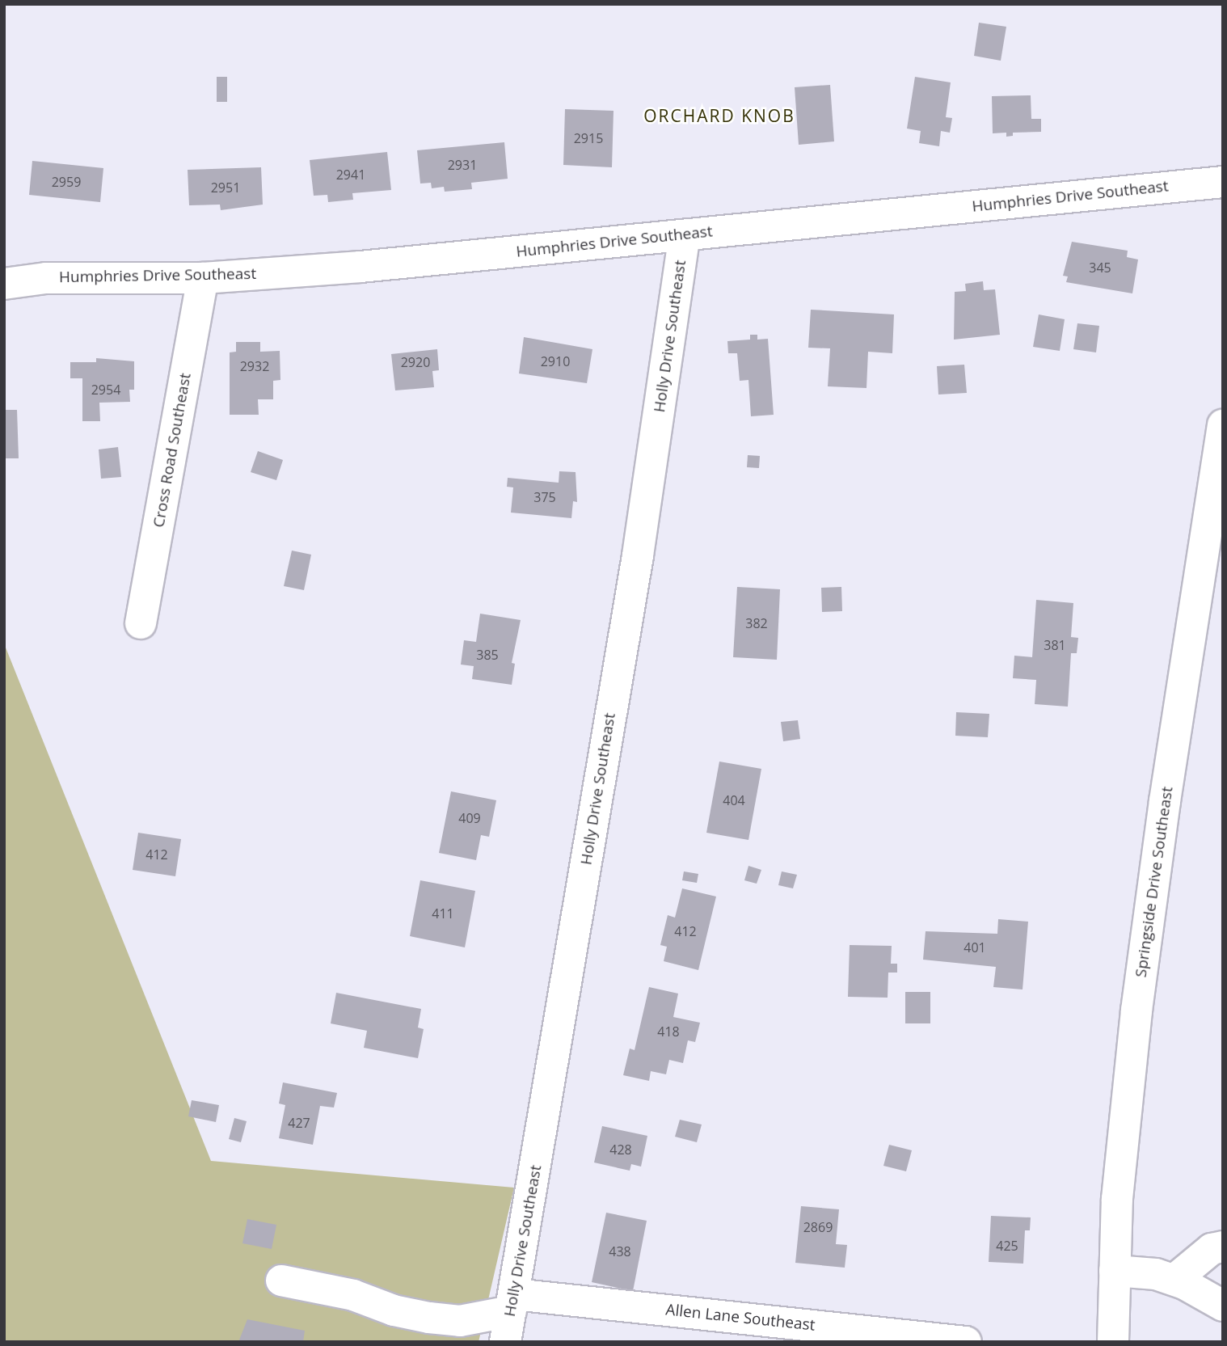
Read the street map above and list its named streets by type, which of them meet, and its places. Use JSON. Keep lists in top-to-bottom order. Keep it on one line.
{"streets":{"street":["Humphries Drive Southeast","Holly Drive Southeast","Cross Road Southeast","Springside Drive Southeast","Allen Lane Southeast"]},"crossings":[["Humphries Drive Southeast","Holly Drive Southeast"],["Humphries Drive Southeast","Cross Road Southeast"],["Holly Drive Southeast","Allen Lane Southeast"]],"districts":["ORCHARD KNOB"],"house_numbers":["2915","2931","2941","2959","2951","345","2910","2920","2932","2954","375","382","381","385","404","409","412","411","412","401","418","427","428","2869","425","438"]}
